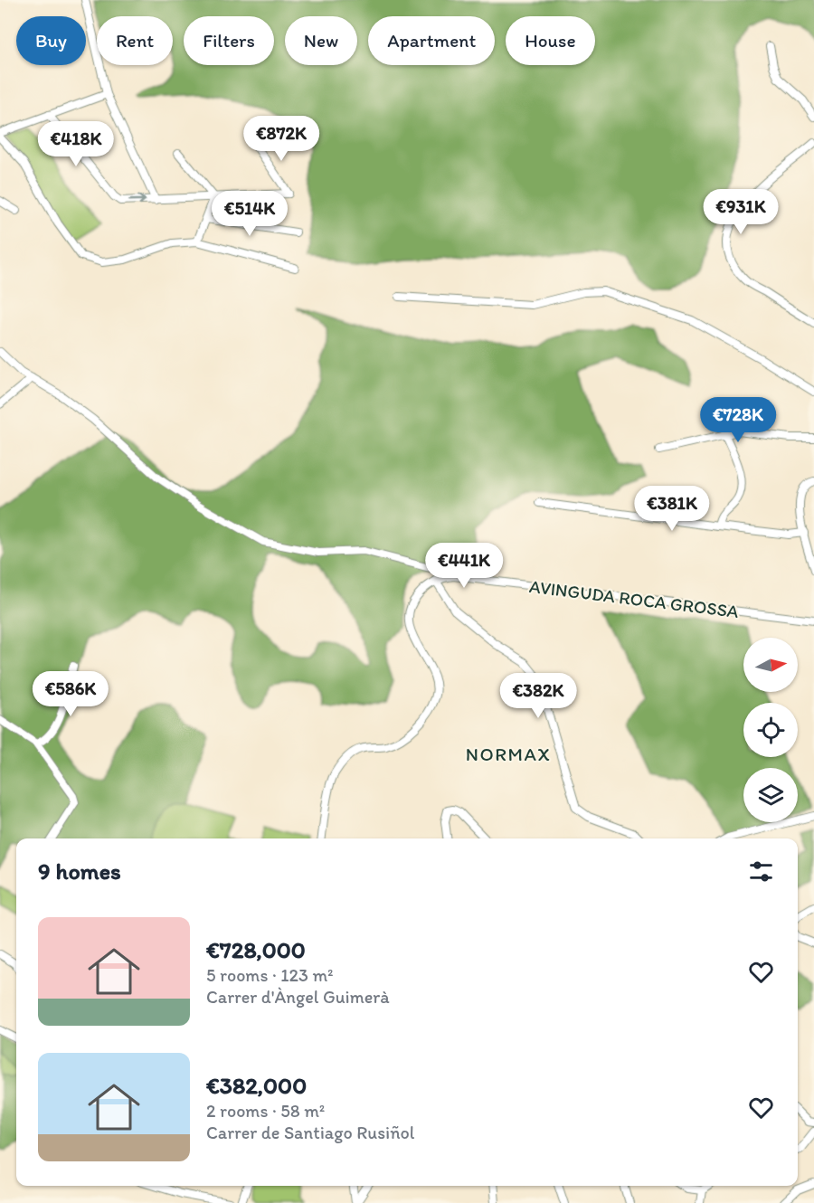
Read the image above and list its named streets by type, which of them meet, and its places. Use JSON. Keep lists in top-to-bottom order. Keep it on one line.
{"streets":{"street":["AVINGUDA ROCA GROSSA"]},"districts":["NORMAX"],"north":"right","page":{"chip":["Buy","Rent","Filters","New","Apartment","House"],"price":["€872K","€418K","€931K","€514K","€728K","€381K","€441K","€586K","€382K"],"heading":"9 homes","list":[{"name":"€728,000","note":"5 rooms · 123 m² · Carrer d'Àngel Guimerà"},{"name":"€382,000","note":"2 rooms · 58 m² · Carrer de Santiago Rusiñol"}]}}
